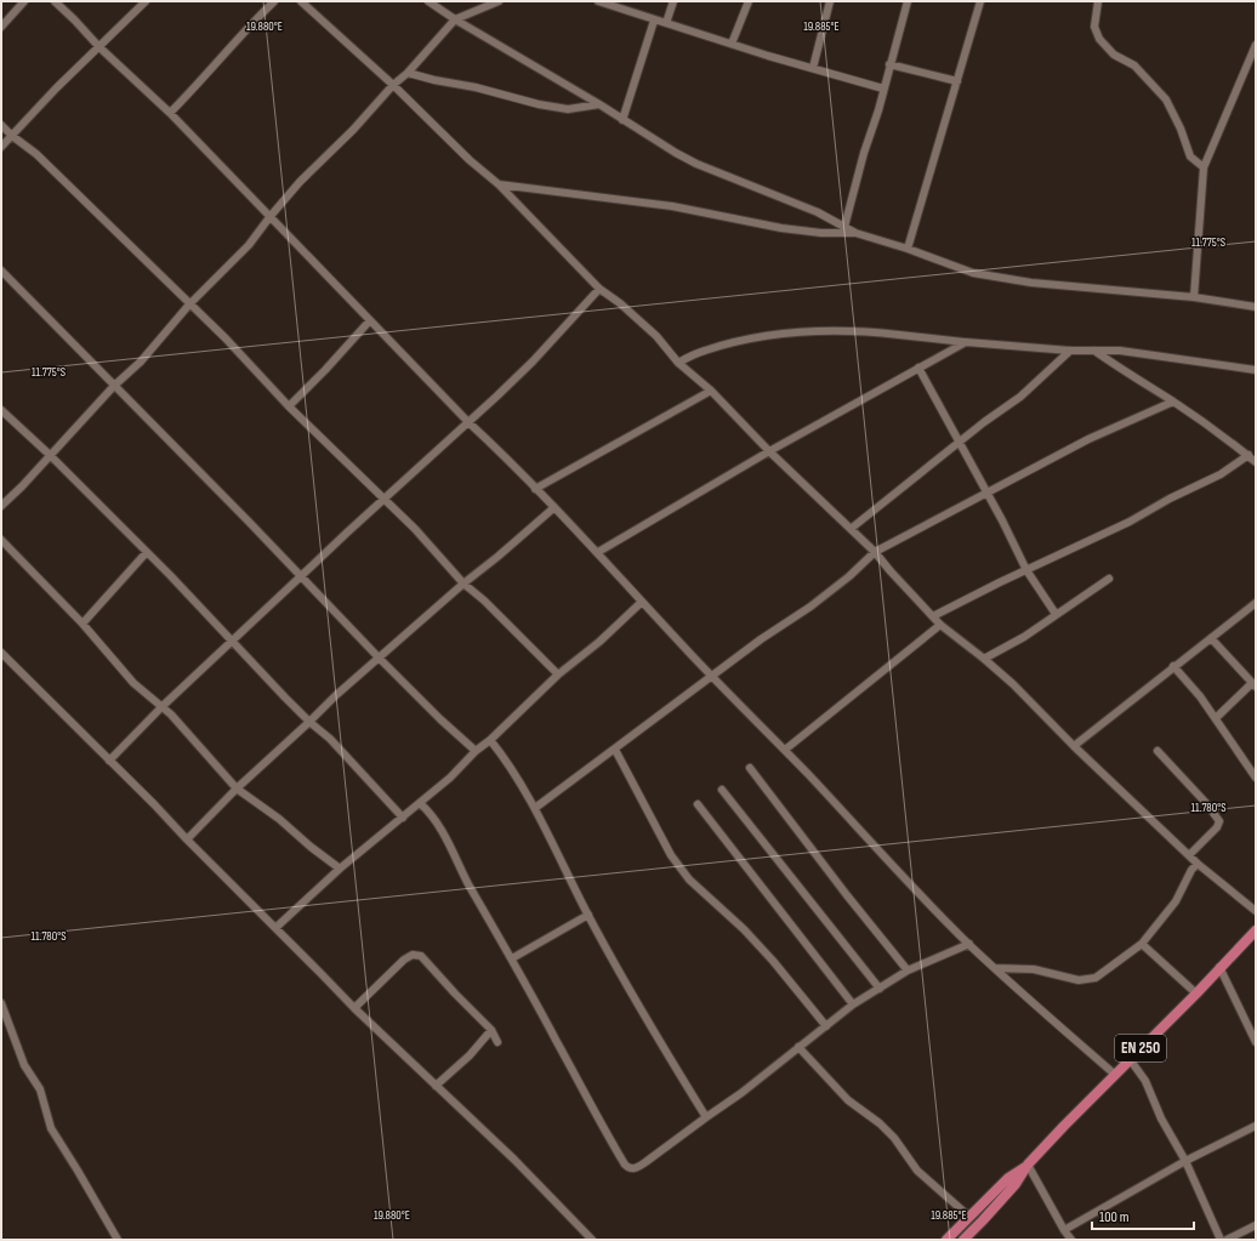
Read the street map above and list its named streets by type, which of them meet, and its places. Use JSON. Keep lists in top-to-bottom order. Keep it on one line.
{"streets":{"main road":["EN 250"]},"scale_bar":"100 m","coordinates":["19.880°E","19.885°E","11.775°S","11.780°S"]}
